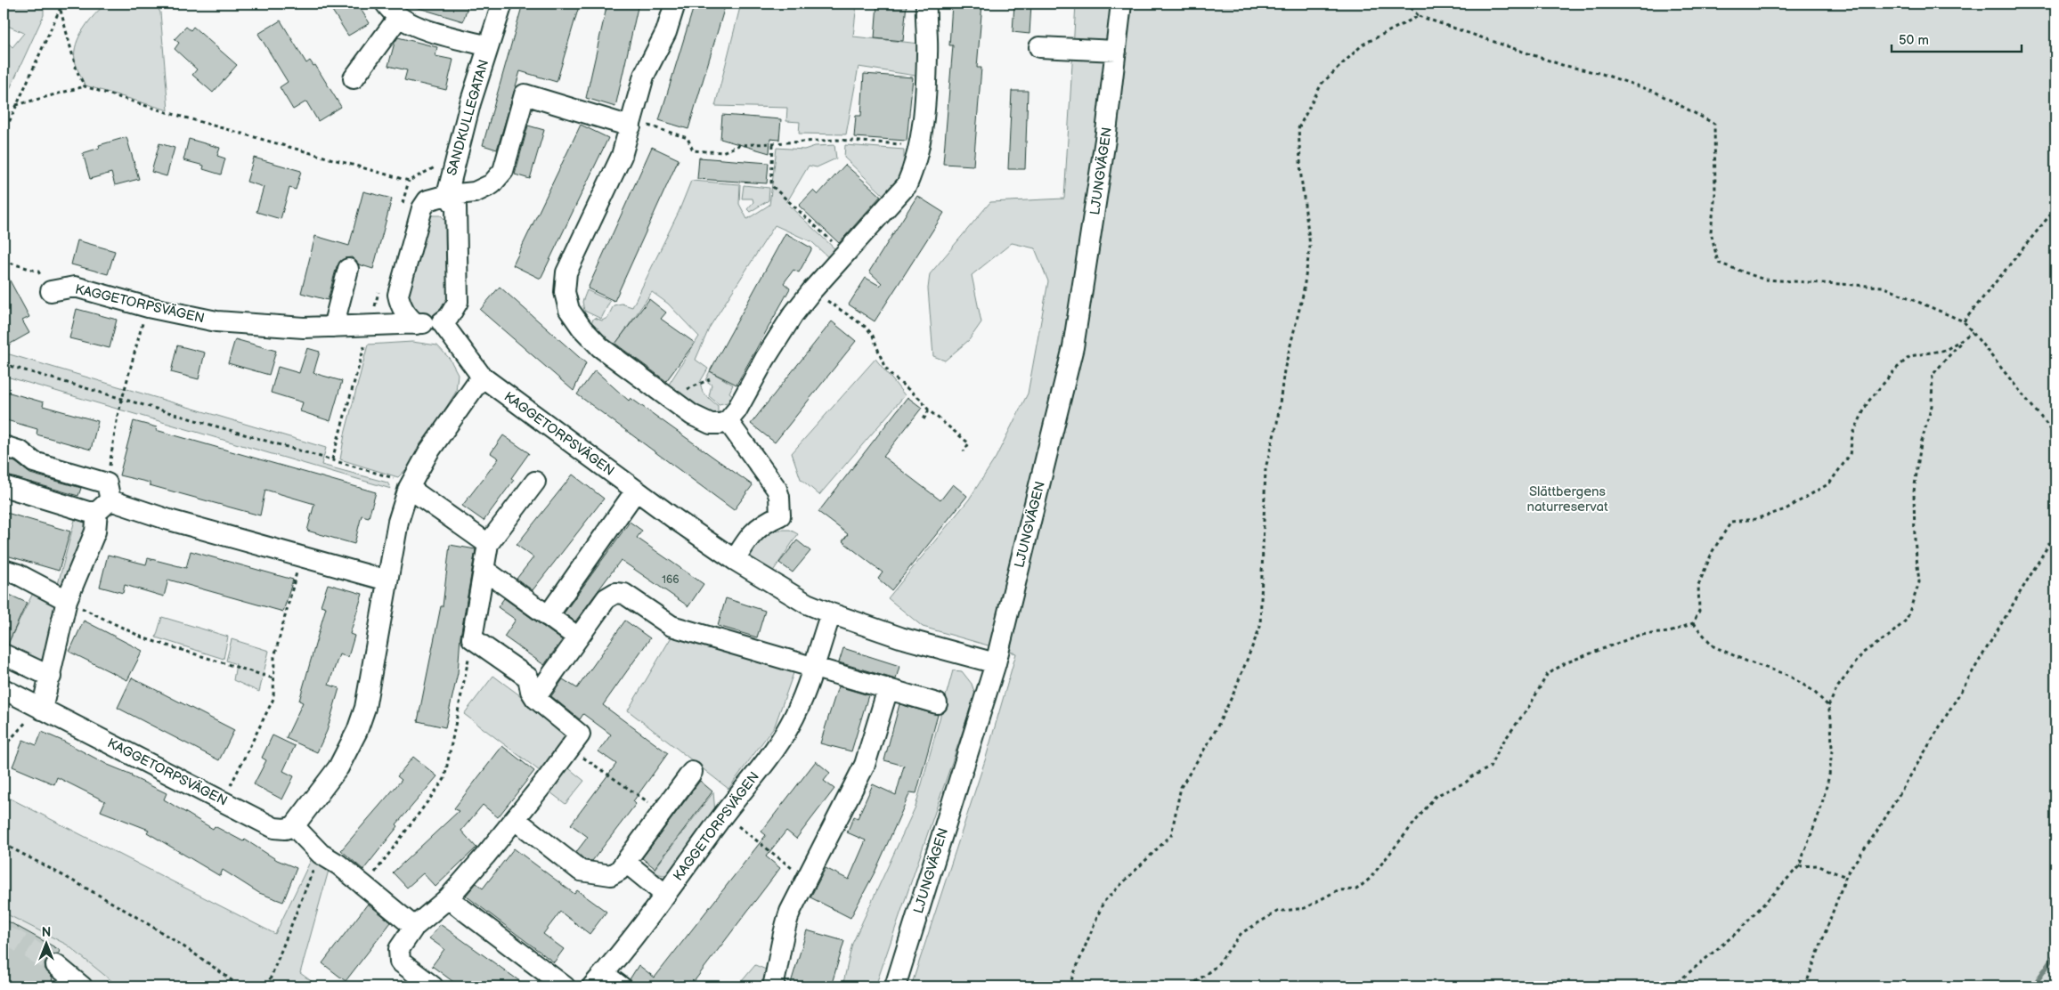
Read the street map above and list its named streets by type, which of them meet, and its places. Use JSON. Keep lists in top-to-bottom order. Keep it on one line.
{"streets":{"street":["SANDKULLEGATAN","LJUNGVÄGEN","KAGGETORPSVÄGEN"]},"crossings":[["LJUNGVÄGEN","KAGGETORPSVÄGEN"]],"parks":["Slättbergens naturreservat"],"house_numbers":["166"],"scale_bar":"50 m","north":"top"}
